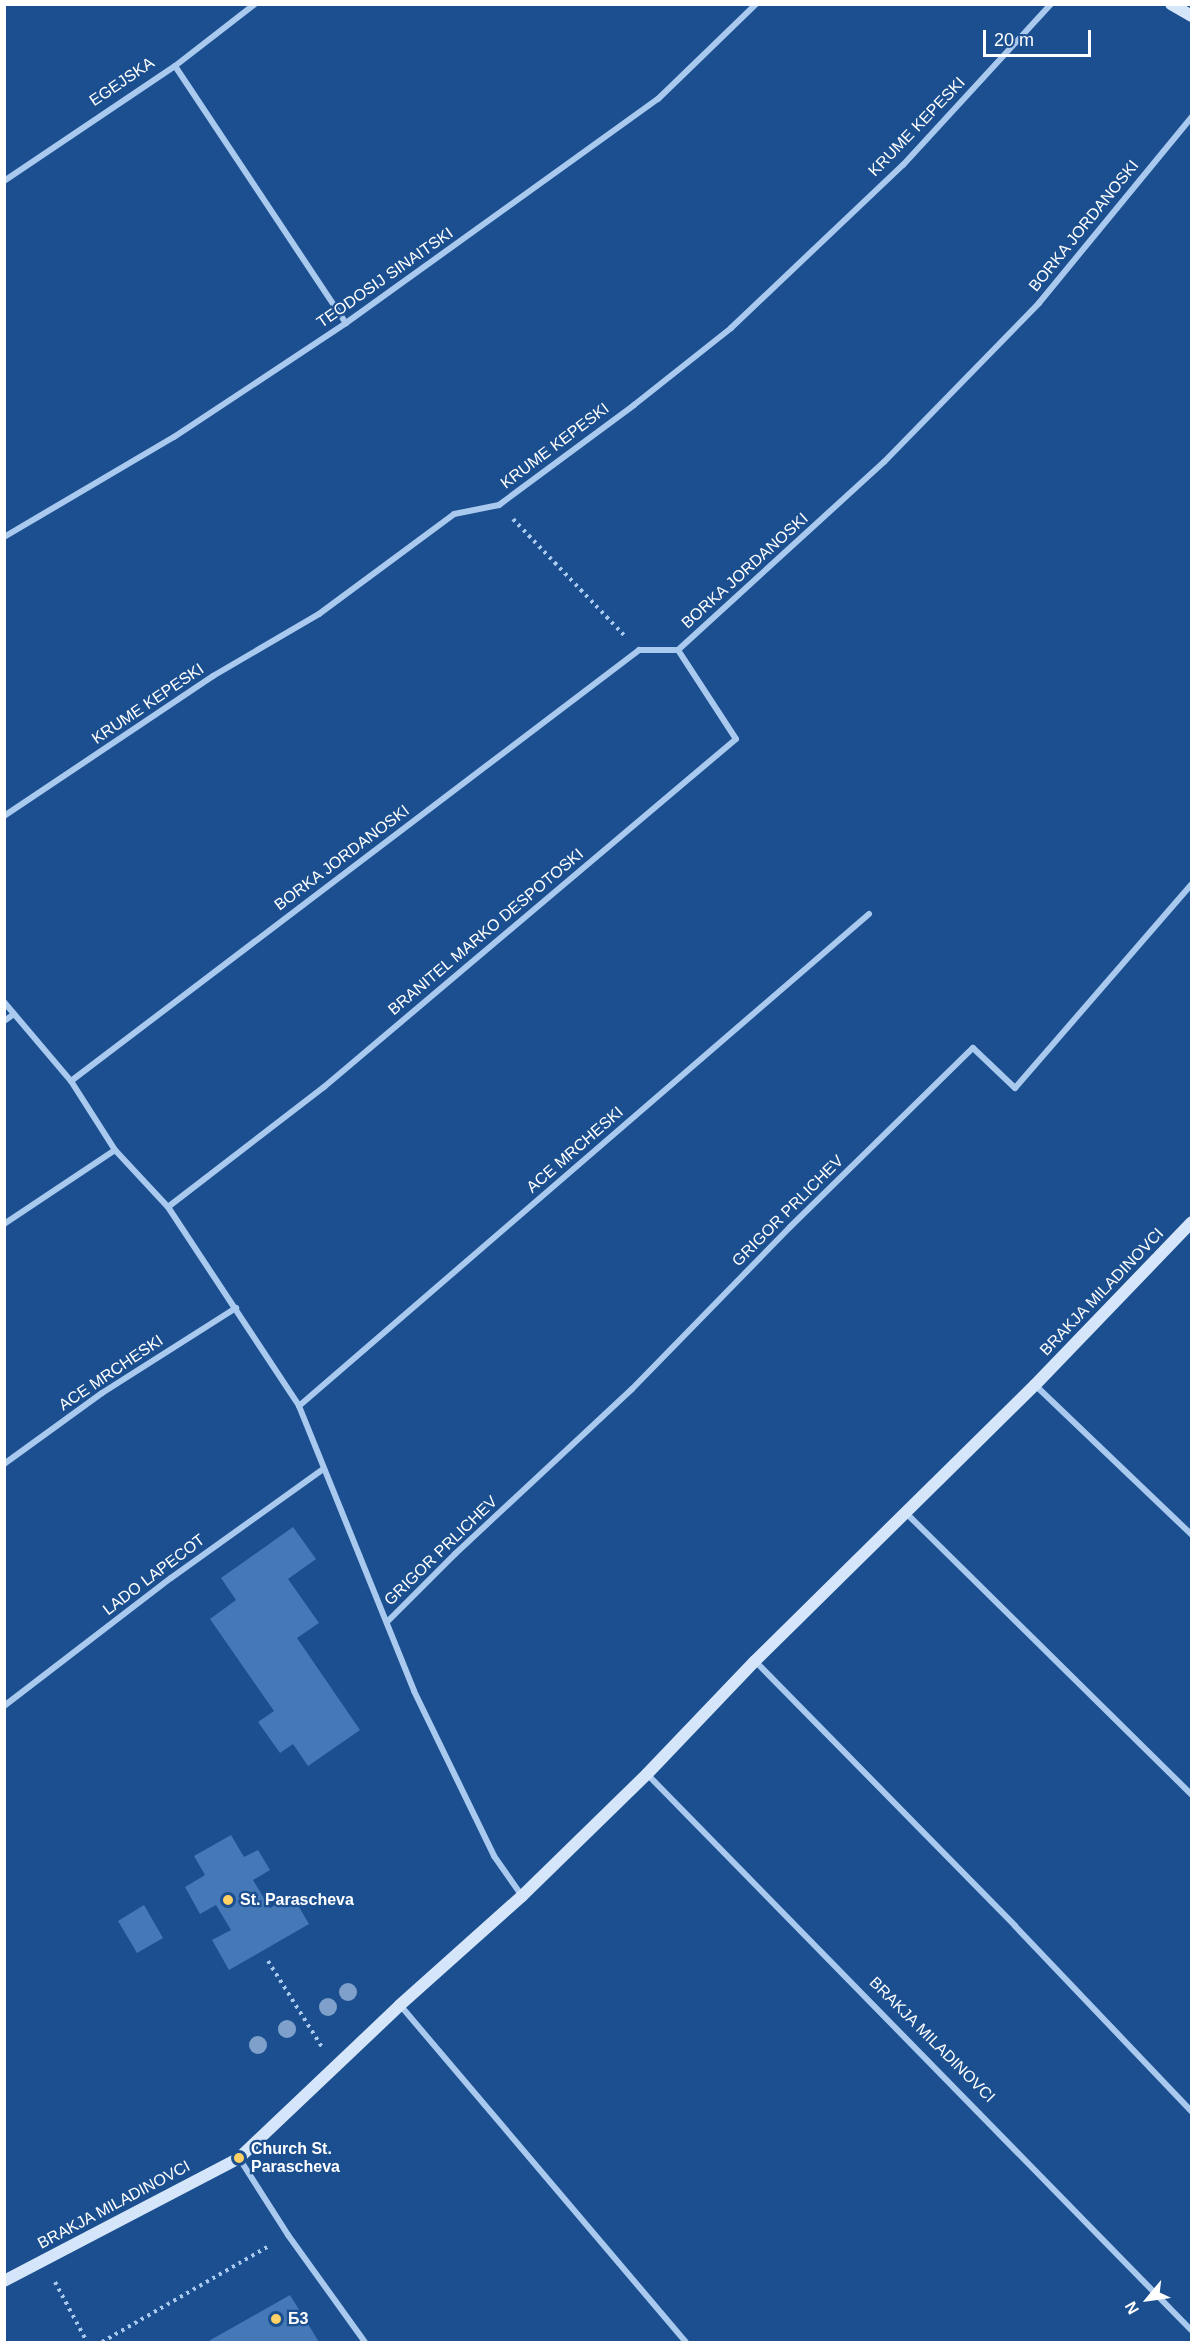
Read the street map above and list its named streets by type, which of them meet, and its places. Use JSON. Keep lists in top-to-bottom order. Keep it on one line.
{"streets":{"street":["EGEJSKA","KRUME KEPESKI","BORKA JORDANOSKI","TEODOSIJ SINAITSKI","BRANITEL MARKO DESPOTOSKI","ACE MRCHESKI","GRIGOR PRLICHEV","BRAKJA MILADINOVCI","LADO LAPECOT"]},"crossings":[["BORKA JORDANOSKI","BRANITEL MARKO DESPOTOSKI"]],"places":["St. Parascheva","Church St. Parascheva","Б3"],"scale_bar":"20 m","north":"bottom left"}
